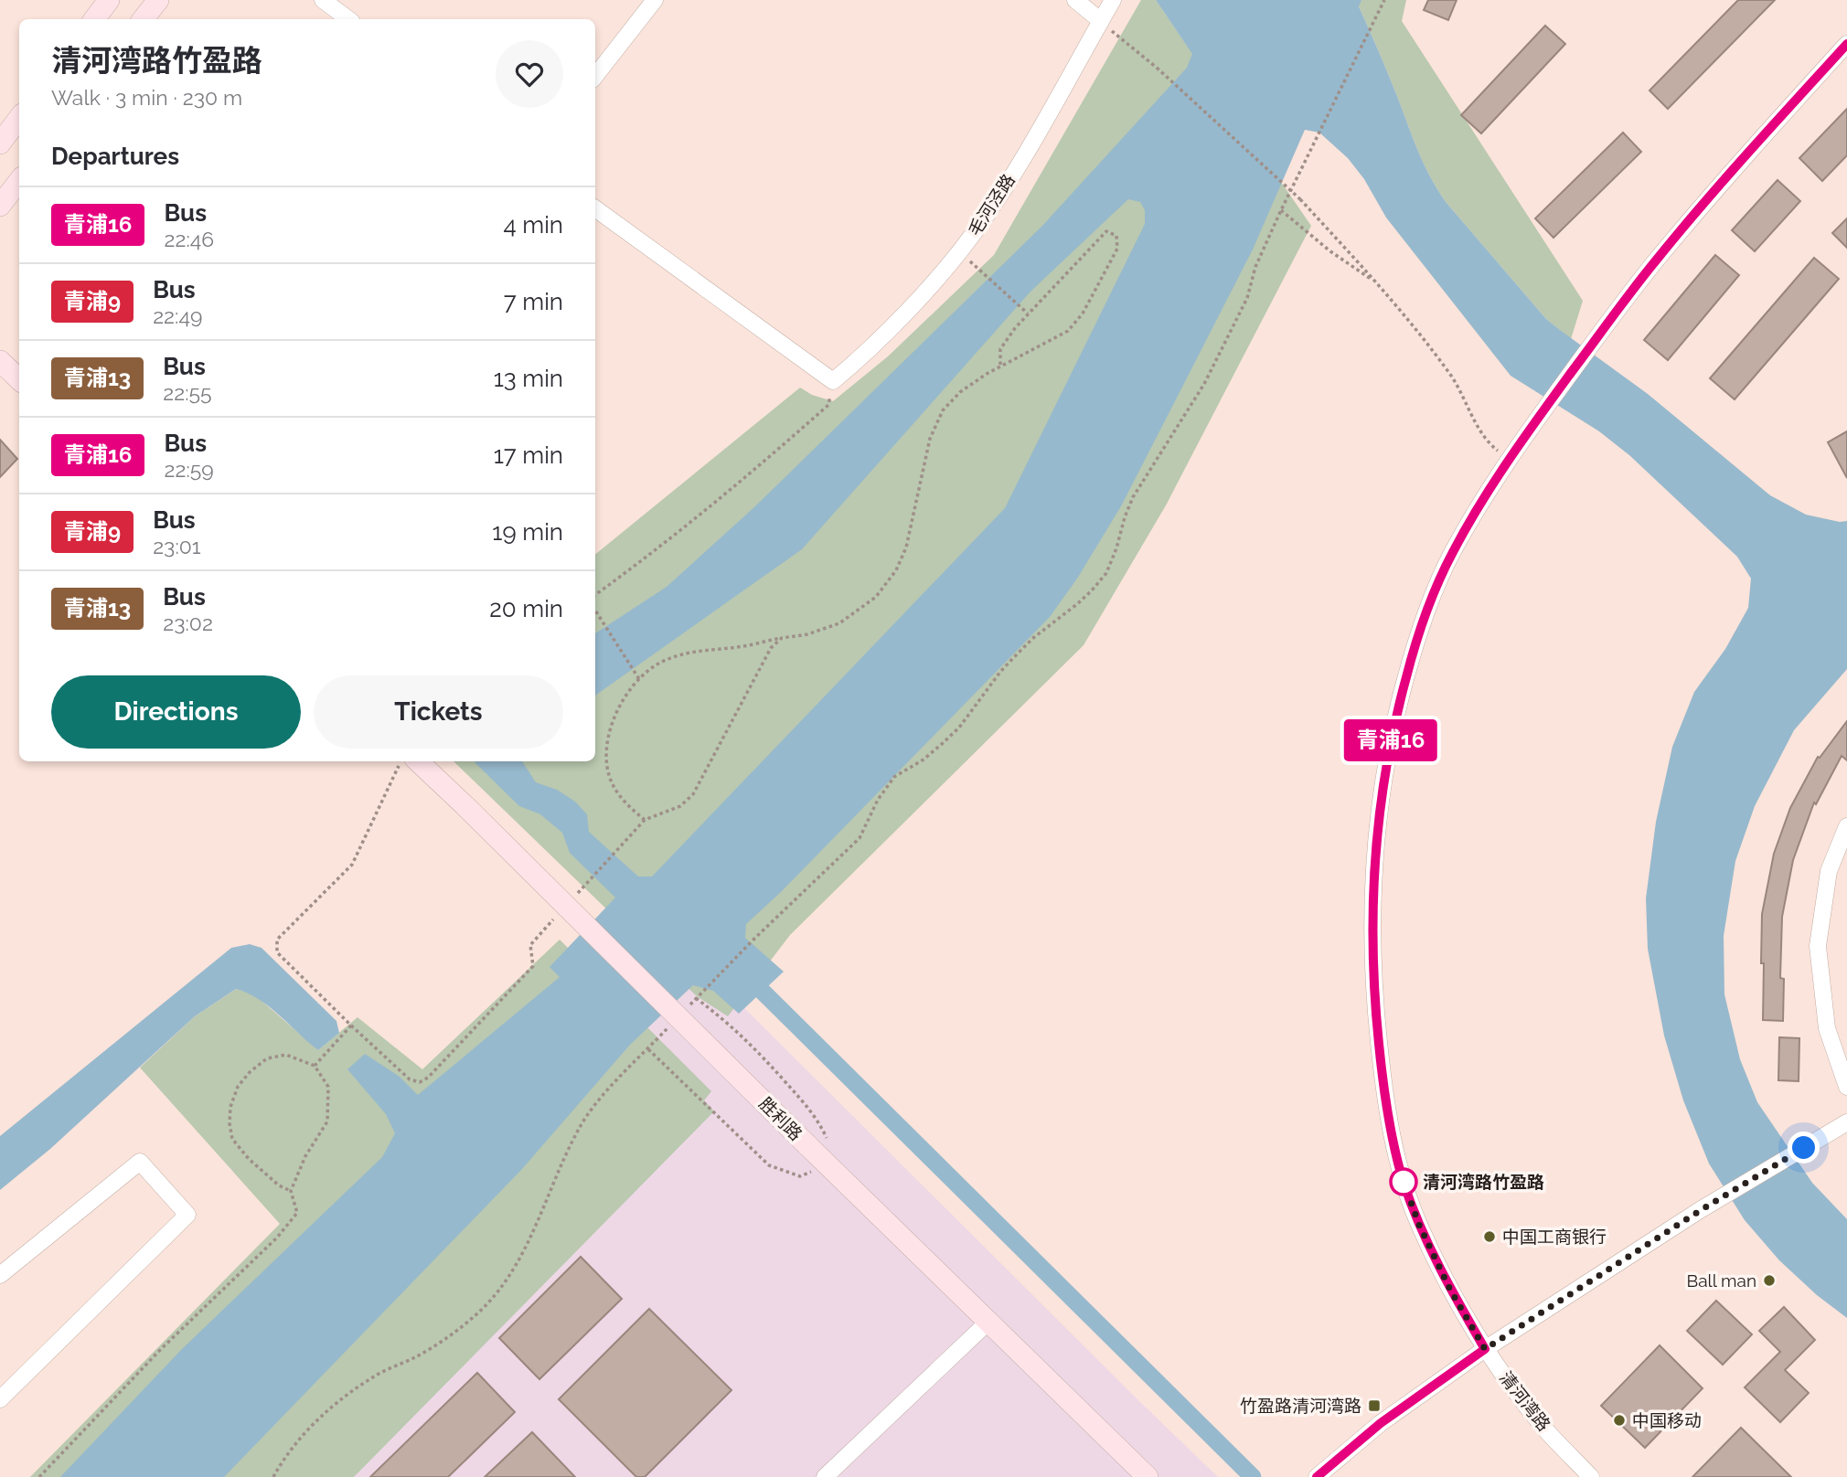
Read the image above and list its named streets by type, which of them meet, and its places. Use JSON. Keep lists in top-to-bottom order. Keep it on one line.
{"streets":{"main road":["胜利路"],"street":["毛河泾路","清河湾路"]},"places":{"other":["清河湾路竹盈路","中国工商银行","Ball man","中国移动"],"transit":["竹盈路清河湾路"]},"lines":["bus line 青浦16"],"page":{"on_map":"青浦16","heading":[["清河湾路竹盈路","Walk · 3 min · 230 m"],"Departures"],"list":[{"mark":"青浦16","name":"Bus","note":"22:46","value":"4 min"},{"mark":"青浦9","name":"Bus","note":"22:49","value":"7 min"},{"mark":"青浦13","name":"Bus","note":"22:55","value":"13 min"},{"mark":"青浦16","name":"Bus","note":"22:59","value":"17 min"},{"mark":"青浦9","name":"Bus","note":"23:01","value":"19 min"},{"mark":"青浦13","name":"Bus","note":"23:02","value":"20 min"}],"buttons":["Directions","Tickets"]}}
